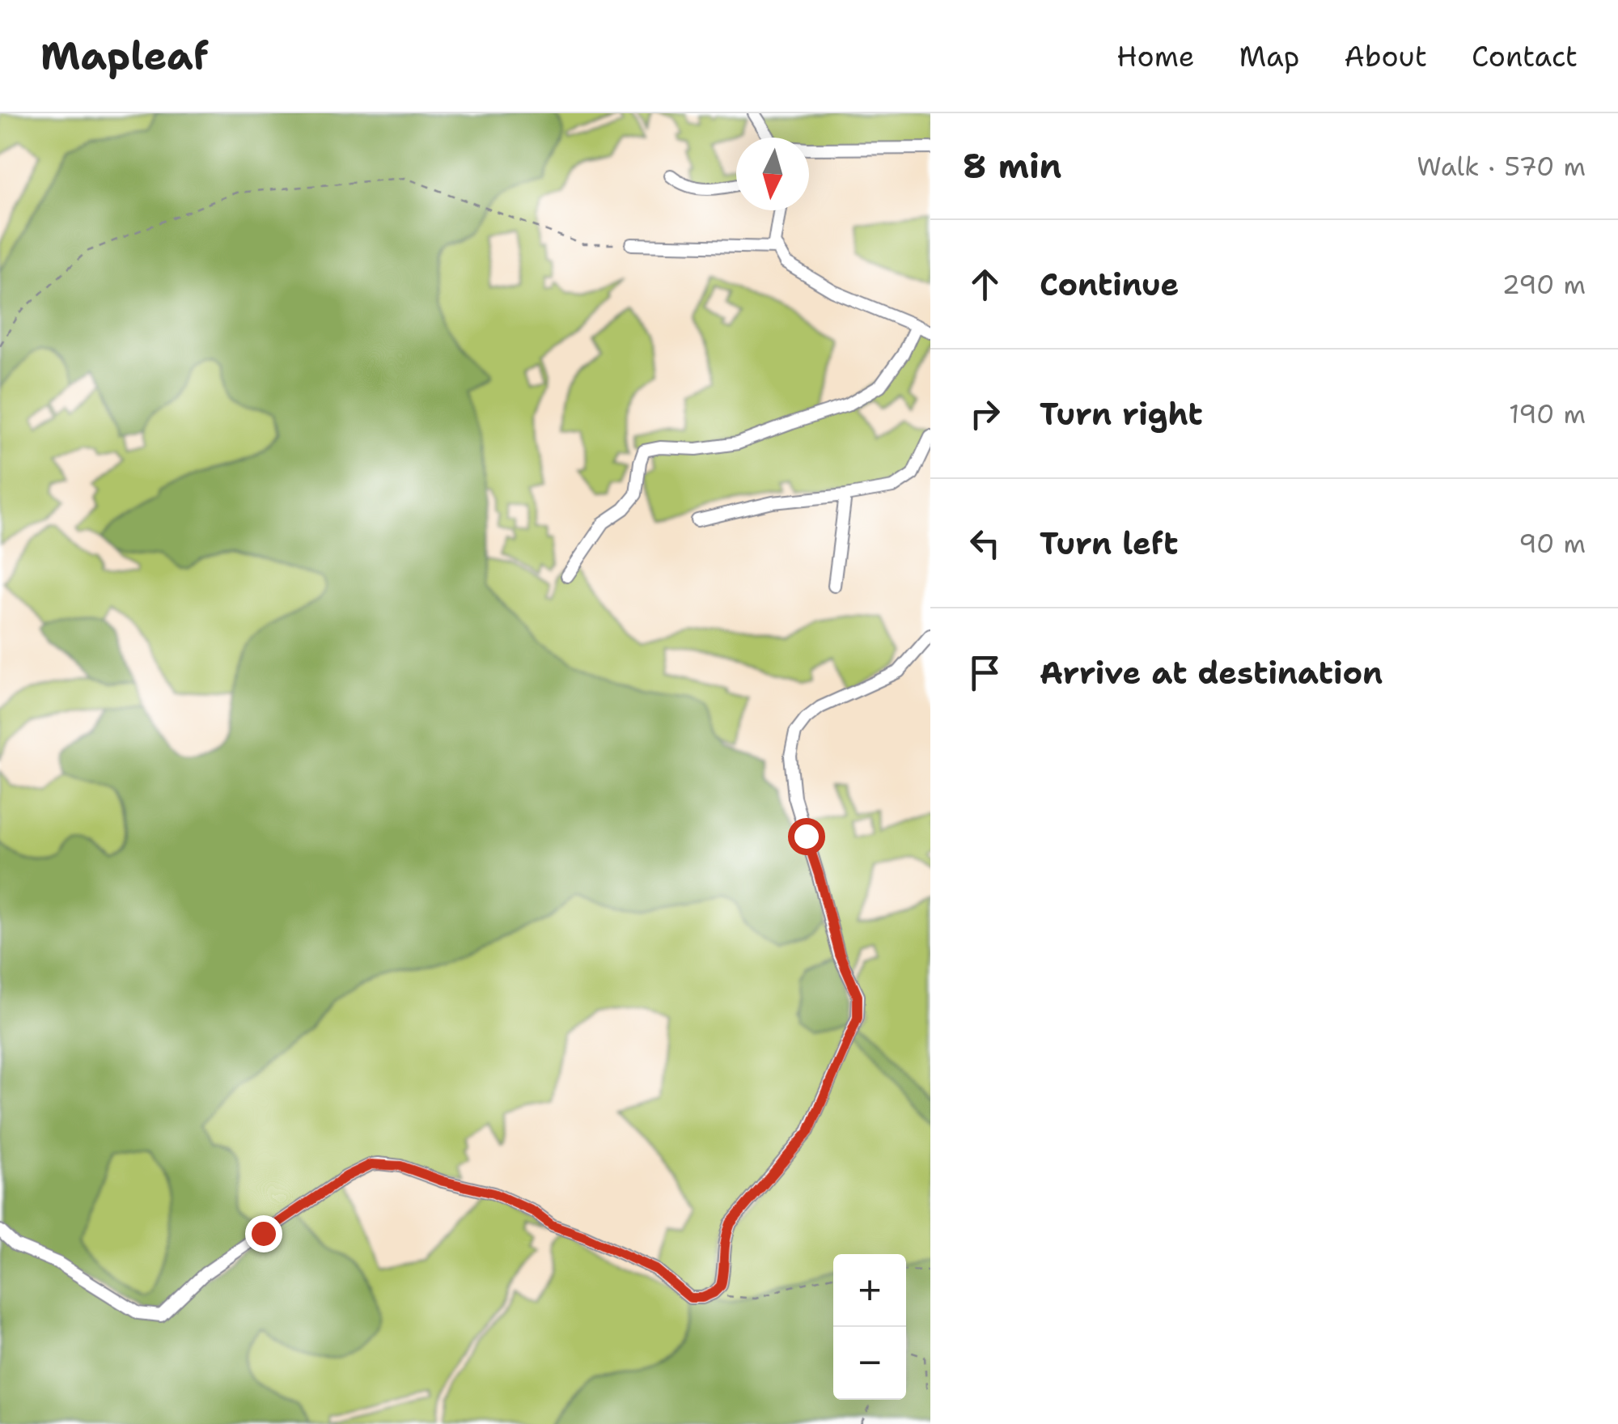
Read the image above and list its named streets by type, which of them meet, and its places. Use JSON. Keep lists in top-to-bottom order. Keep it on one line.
{"north":"bottom","page":{"header":"Mapleaf","nav":["Home","Map","About","Contact"],"heading":["8 min","Walk · 570 m"],"list":[["Continue","290 m"],["Turn right","190 m"],["Turn left","90 m"],"Arrive at destination"],"map_buttons":["+","−"]}}
